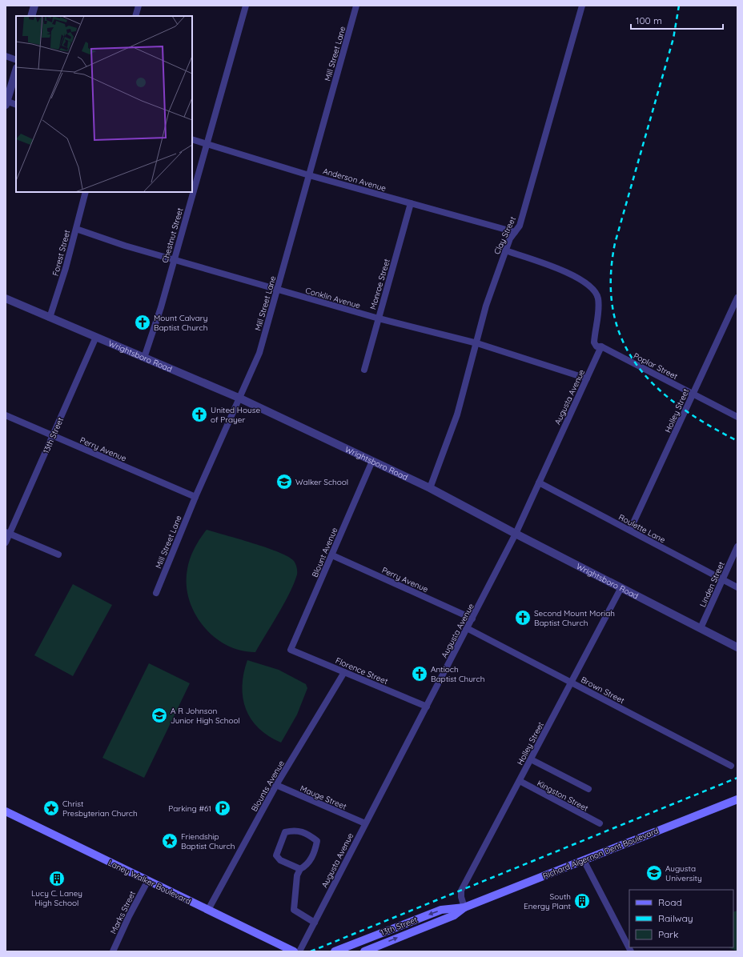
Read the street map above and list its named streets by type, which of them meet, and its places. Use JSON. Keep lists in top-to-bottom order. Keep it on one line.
{"streets":{"main road":["13th Street","Richard Algernon Dent Boulevard","Laney Walker Boulevard"],"street":["Mill Street Lane","Anderson Avenue","Chestnut Street","Clay Street","Forest Street","Monroe Street","Conklin Avenue","Wrightsboro Road","Poplar Street","Augusta Avenue","Holley Street","Perry Avenue","Roulette Lane","Blount Avenue","Linden Street","Florence Street","Brown Street","Blounts Avenue","Kingston Street","Mauge Street","Marks Street"]},"crossings":[["Mill Street Lane","Anderson Avenue"],["Mill Street Lane","Conklin Avenue"],["Mill Street Lane","Wrightsboro Road"],["Mill Street Lane","Perry Avenue"],["Anderson Avenue","Chestnut Street"],["Anderson Avenue","Clay Street"],["Anderson Avenue","Monroe Street"],["Chestnut Street","Conklin Avenue"],["Chestnut Street","Wrightsboro Road"],["Clay Street","Conklin Avenue"],["Clay Street","Wrightsboro Road"],["Forest Street","Conklin Avenue"],["Forest Street","Wrightsboro Road"],["Monroe Street","Conklin Avenue"],["Conklin Avenue","Augusta Avenue"],["Wrightsboro Road","Augusta Avenue"],["Wrightsboro Road","Holley Street"],["Wrightsboro Road","13th Street"],["Wrightsboro Road","Blount Avenue"],["Wrightsboro Road","Linden Street"],["Poplar Street","Augusta Avenue"],["Poplar Street","Holley Street"],["Augusta Avenue","Perry Avenue"],["Augusta Avenue","Roulette Lane"],["Augusta Avenue","Florence Street"],["Augusta Avenue","Brown Street"],["Augusta Avenue","Mauge Street"],["Holley Street","13th Street"],["Holley Street","Roulette Lane"],["Holley Street","Brown Street"],["Holley Street","Kingston Street"],["Holley Street","Richard Algernon Dent Boulevard"],["13th Street","Perry Avenue"],["13th Street","Richard Algernon Dent Boulevard"],["Perry Avenue","Blount Avenue"],["Roulette Lane","Linden Street"],["Blount Avenue","Florence Street"],["Florence Street","Blounts Avenue"],["Blounts Avenue","Mauge Street"],["Blounts Avenue","Laney Walker Boulevard"],["Laney Walker Boulevard","Marks Street"]],"one_way":["13th Street"],"places":{"church":["Mount Calvary Baptist Church","United House of Prayer","Second Mount Moriah Baptist Church","Antioch Baptist Church"],"school or university":["Walker School","A R Johnson Junior High School","Augusta University"],"place":["Christ Presbyterian Church","Friendship Baptist Church"],"parking":["Parking #61"],"building":["Lucy C. Laney High School","South Energy Plant"]},"legend":["Road","Railway","Park"],"scale_bar":"100 m"}
